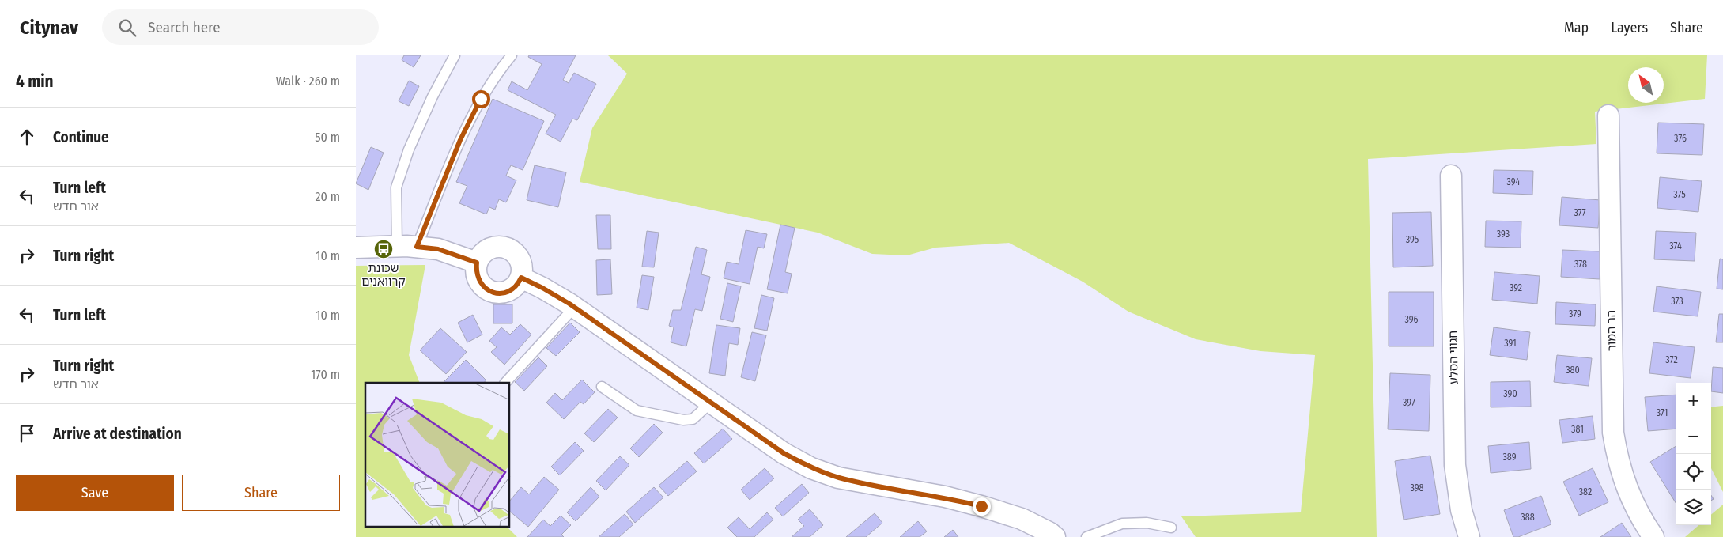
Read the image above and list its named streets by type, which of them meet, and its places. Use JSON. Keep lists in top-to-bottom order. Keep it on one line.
{"streets":{"street":["הר המור","חגווי הסלע"]},"places":{"bus stop":["שכונת קרוואנים"]},"house_numbers":["376","394","375","377","393","395","374","378","392","373","379","396","391","372","380","390","397","371","381","389","398","382","388"],"north":"top left","page":{"header":"Citynav","search":"Search here","nav":["Map","Layers","Share"],"heading":["4 min","Walk · 260 m"],"list":[["Continue","50 m"],["Turn left","אור חדש","20 m"],["Turn right","10 m"],["Turn left","10 m"],["Turn right","אור חדש","170 m"],"Arrive at destination"],"map_buttons":["+","−"],"buttons":["Save","Share"]}}
